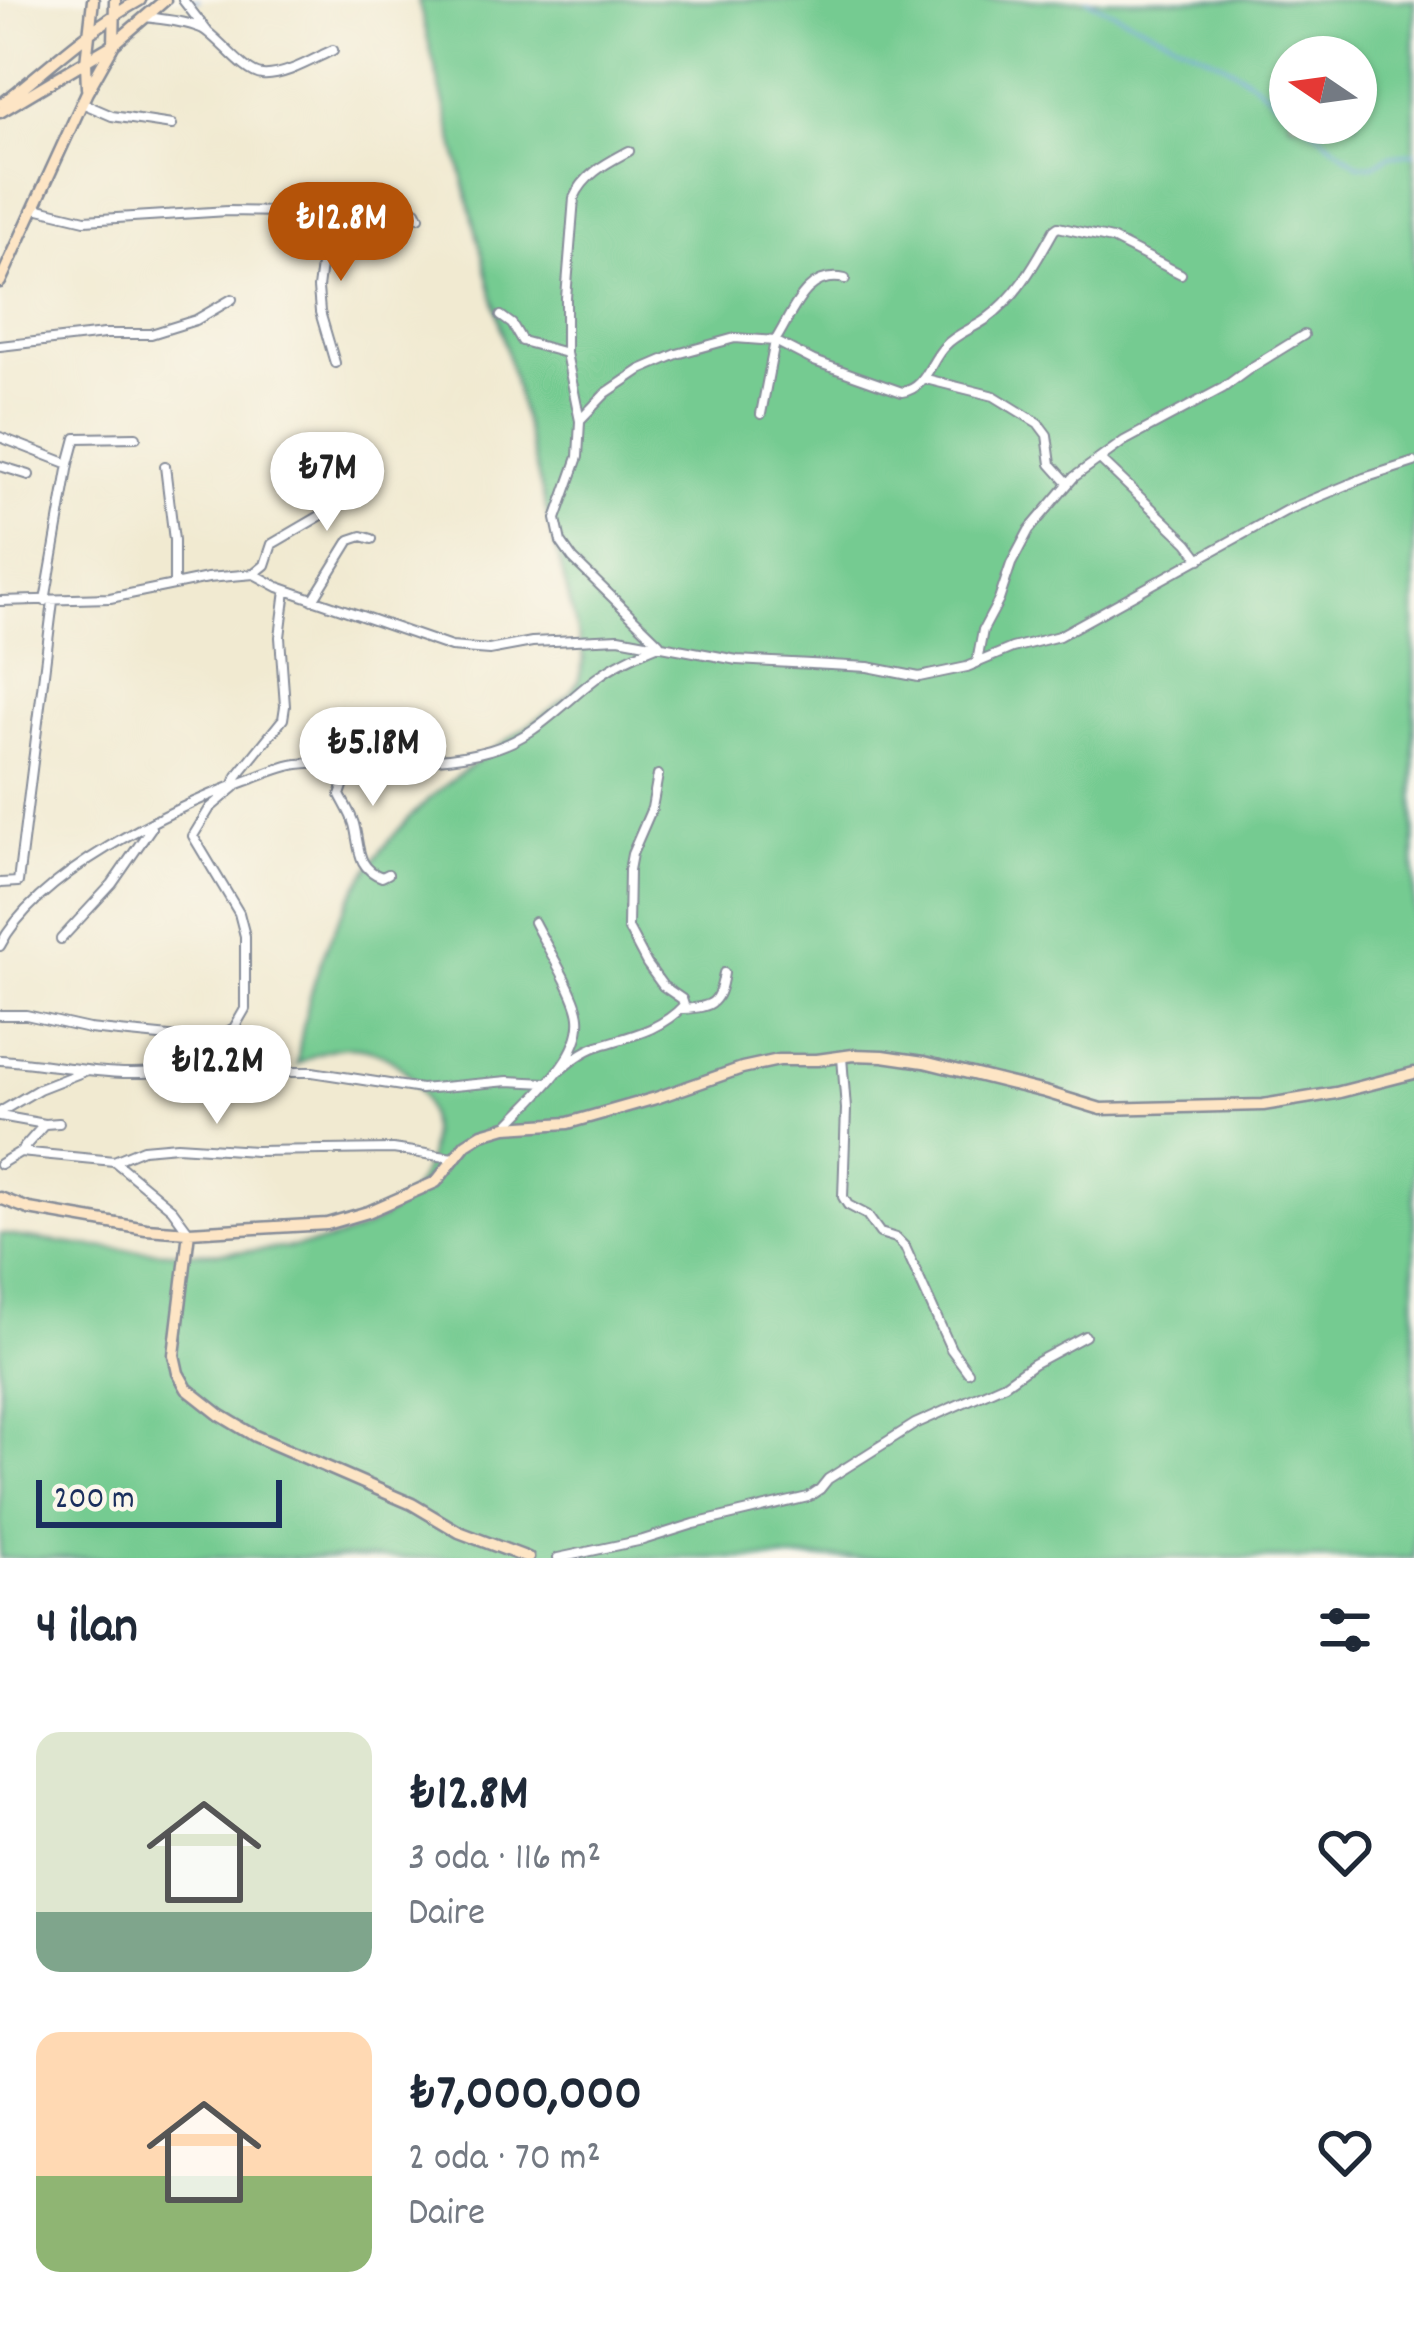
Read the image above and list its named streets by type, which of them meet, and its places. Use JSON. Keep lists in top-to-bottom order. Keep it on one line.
{"scale_bar":"200 m","north":"left","page":{"price":["₺12.8M","₺7M","₺5.18M","₺12.2M"],"scale":"200 m","heading":"4 ilan","list":[{"name":"₺12.8M","note":"3 oda · 116 m² · Daire"},{"name":"₺7,000,000","note":"2 oda · 70 m² · Daire"}]}}
